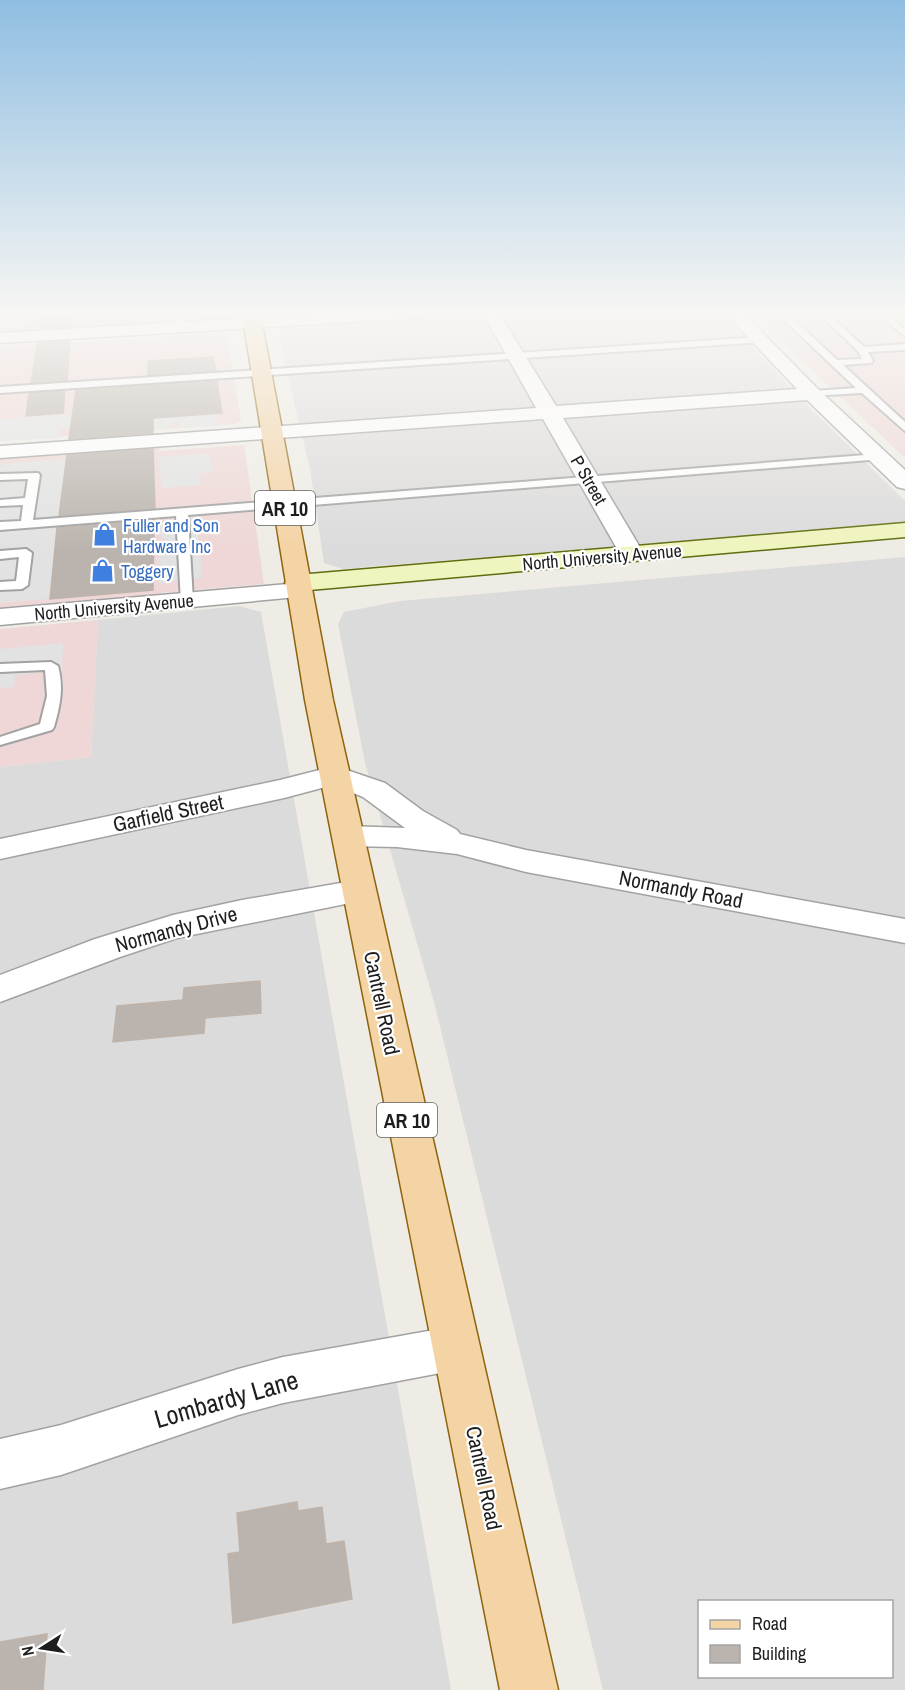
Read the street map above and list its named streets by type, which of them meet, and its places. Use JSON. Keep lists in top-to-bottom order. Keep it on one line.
{"streets":{"main road":["AR 10","North University Avenue","Cantrell Road"],"street":["P Street","Garfield Street","Normandy Road","Normandy Drive","Lombardy Lane"]},"crossings":[["P Street","North University Avenue"],["North University Avenue","Cantrell Road"],["Garfield Street","Normandy Road"],["Garfield Street","Cantrell Road"],["Normandy Road","Cantrell Road"],["Normandy Drive","Cantrell Road"],["Cantrell Road","Lombardy Lane"]],"places":{"shop":["Fuller and Son Hardware Inc","Toggery"]},"legend":["Road","Building"],"north":"left"}
